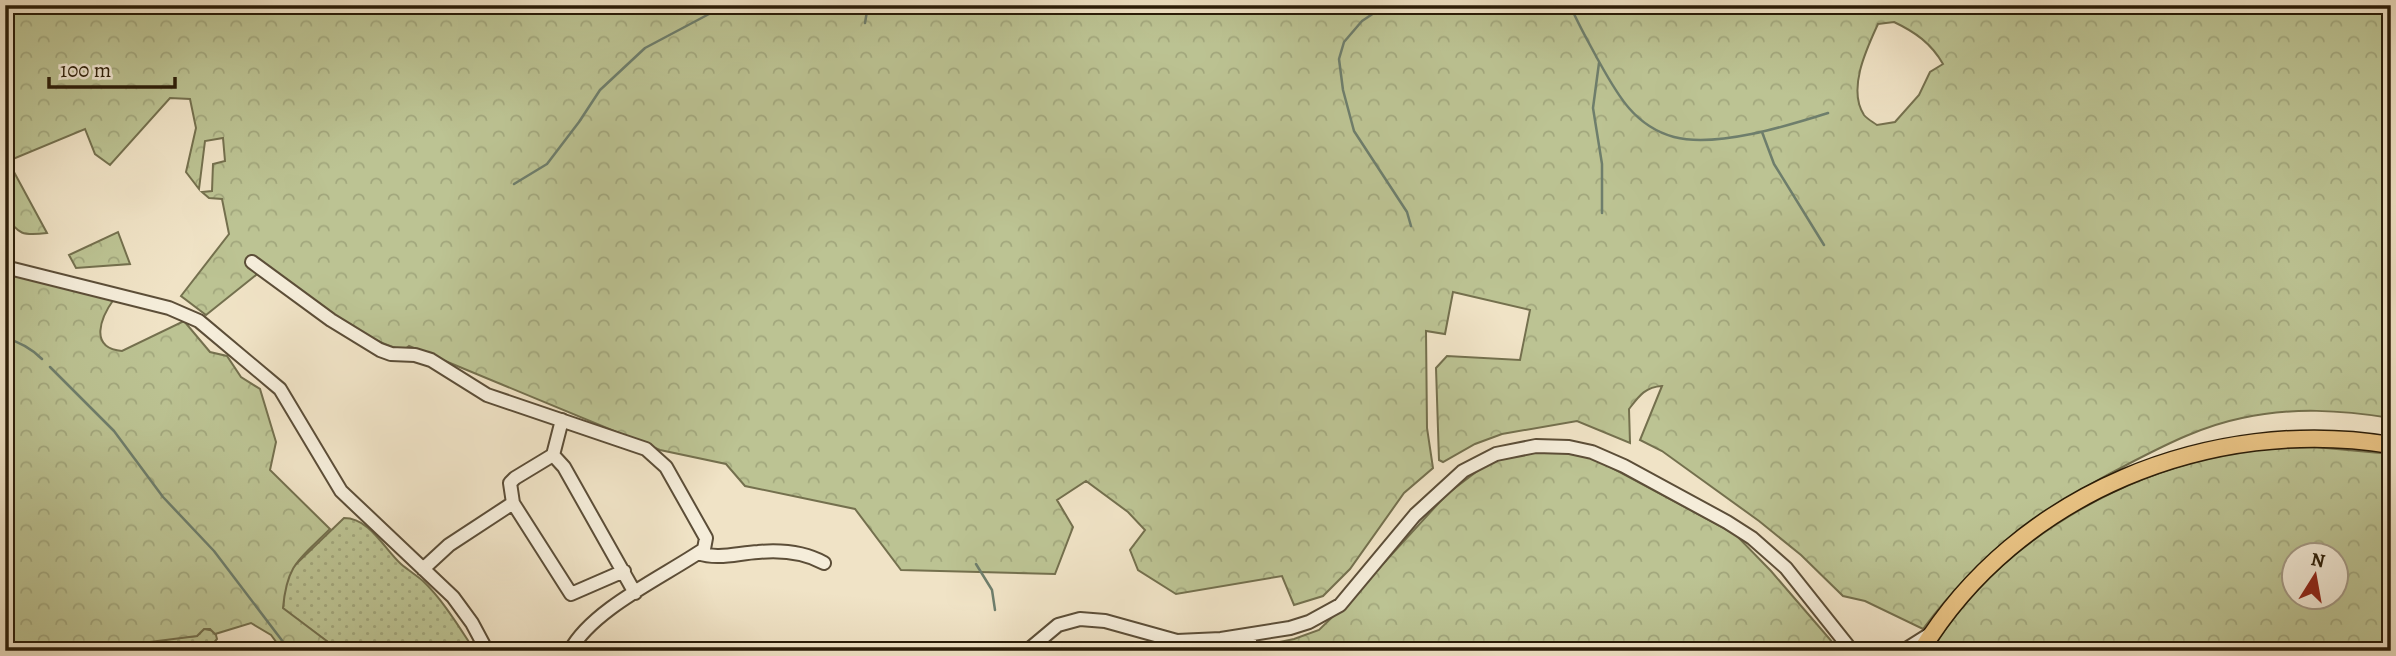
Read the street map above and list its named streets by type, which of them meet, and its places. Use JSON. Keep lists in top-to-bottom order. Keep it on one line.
{"scale_bar":"100 m","north":"top"}
